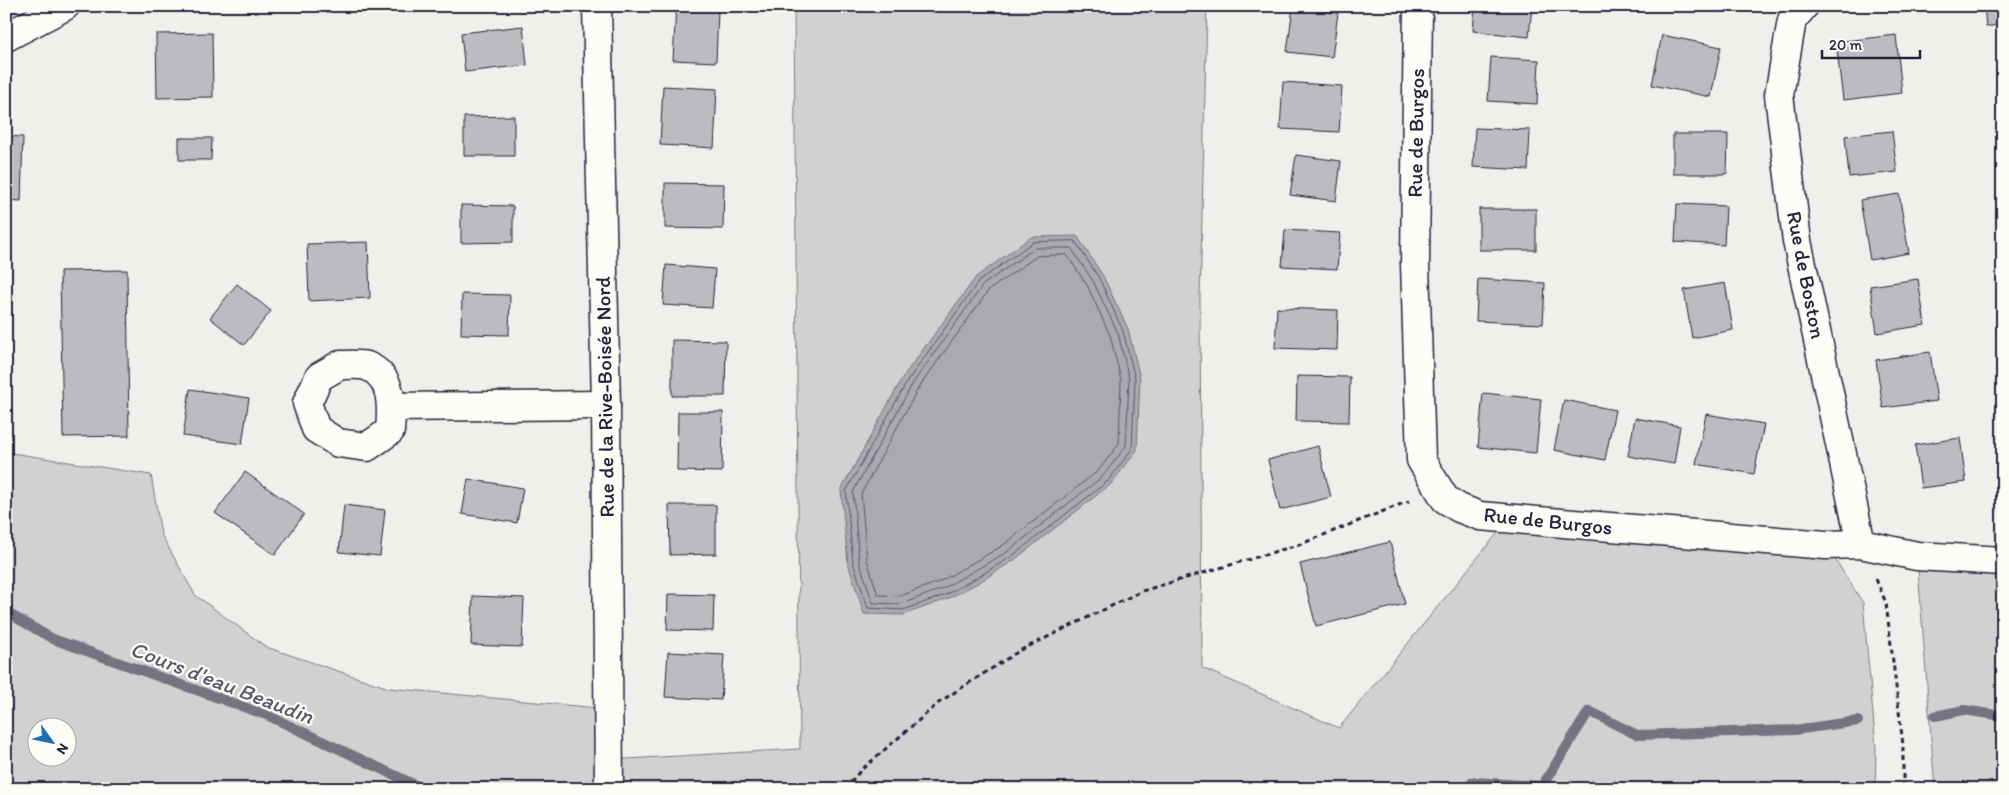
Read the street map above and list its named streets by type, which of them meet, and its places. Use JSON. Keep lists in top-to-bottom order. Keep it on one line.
{"streets":{"street":["Rue de Burgos","Rue de Boston","Rue de la Rive-Boisée Nord"]},"crossings":[["Rue de Burgos","Rue de Boston"]],"water":["Cours d'eau Beaudin"],"scale_bar":"20 m","north":"bottom right"}
